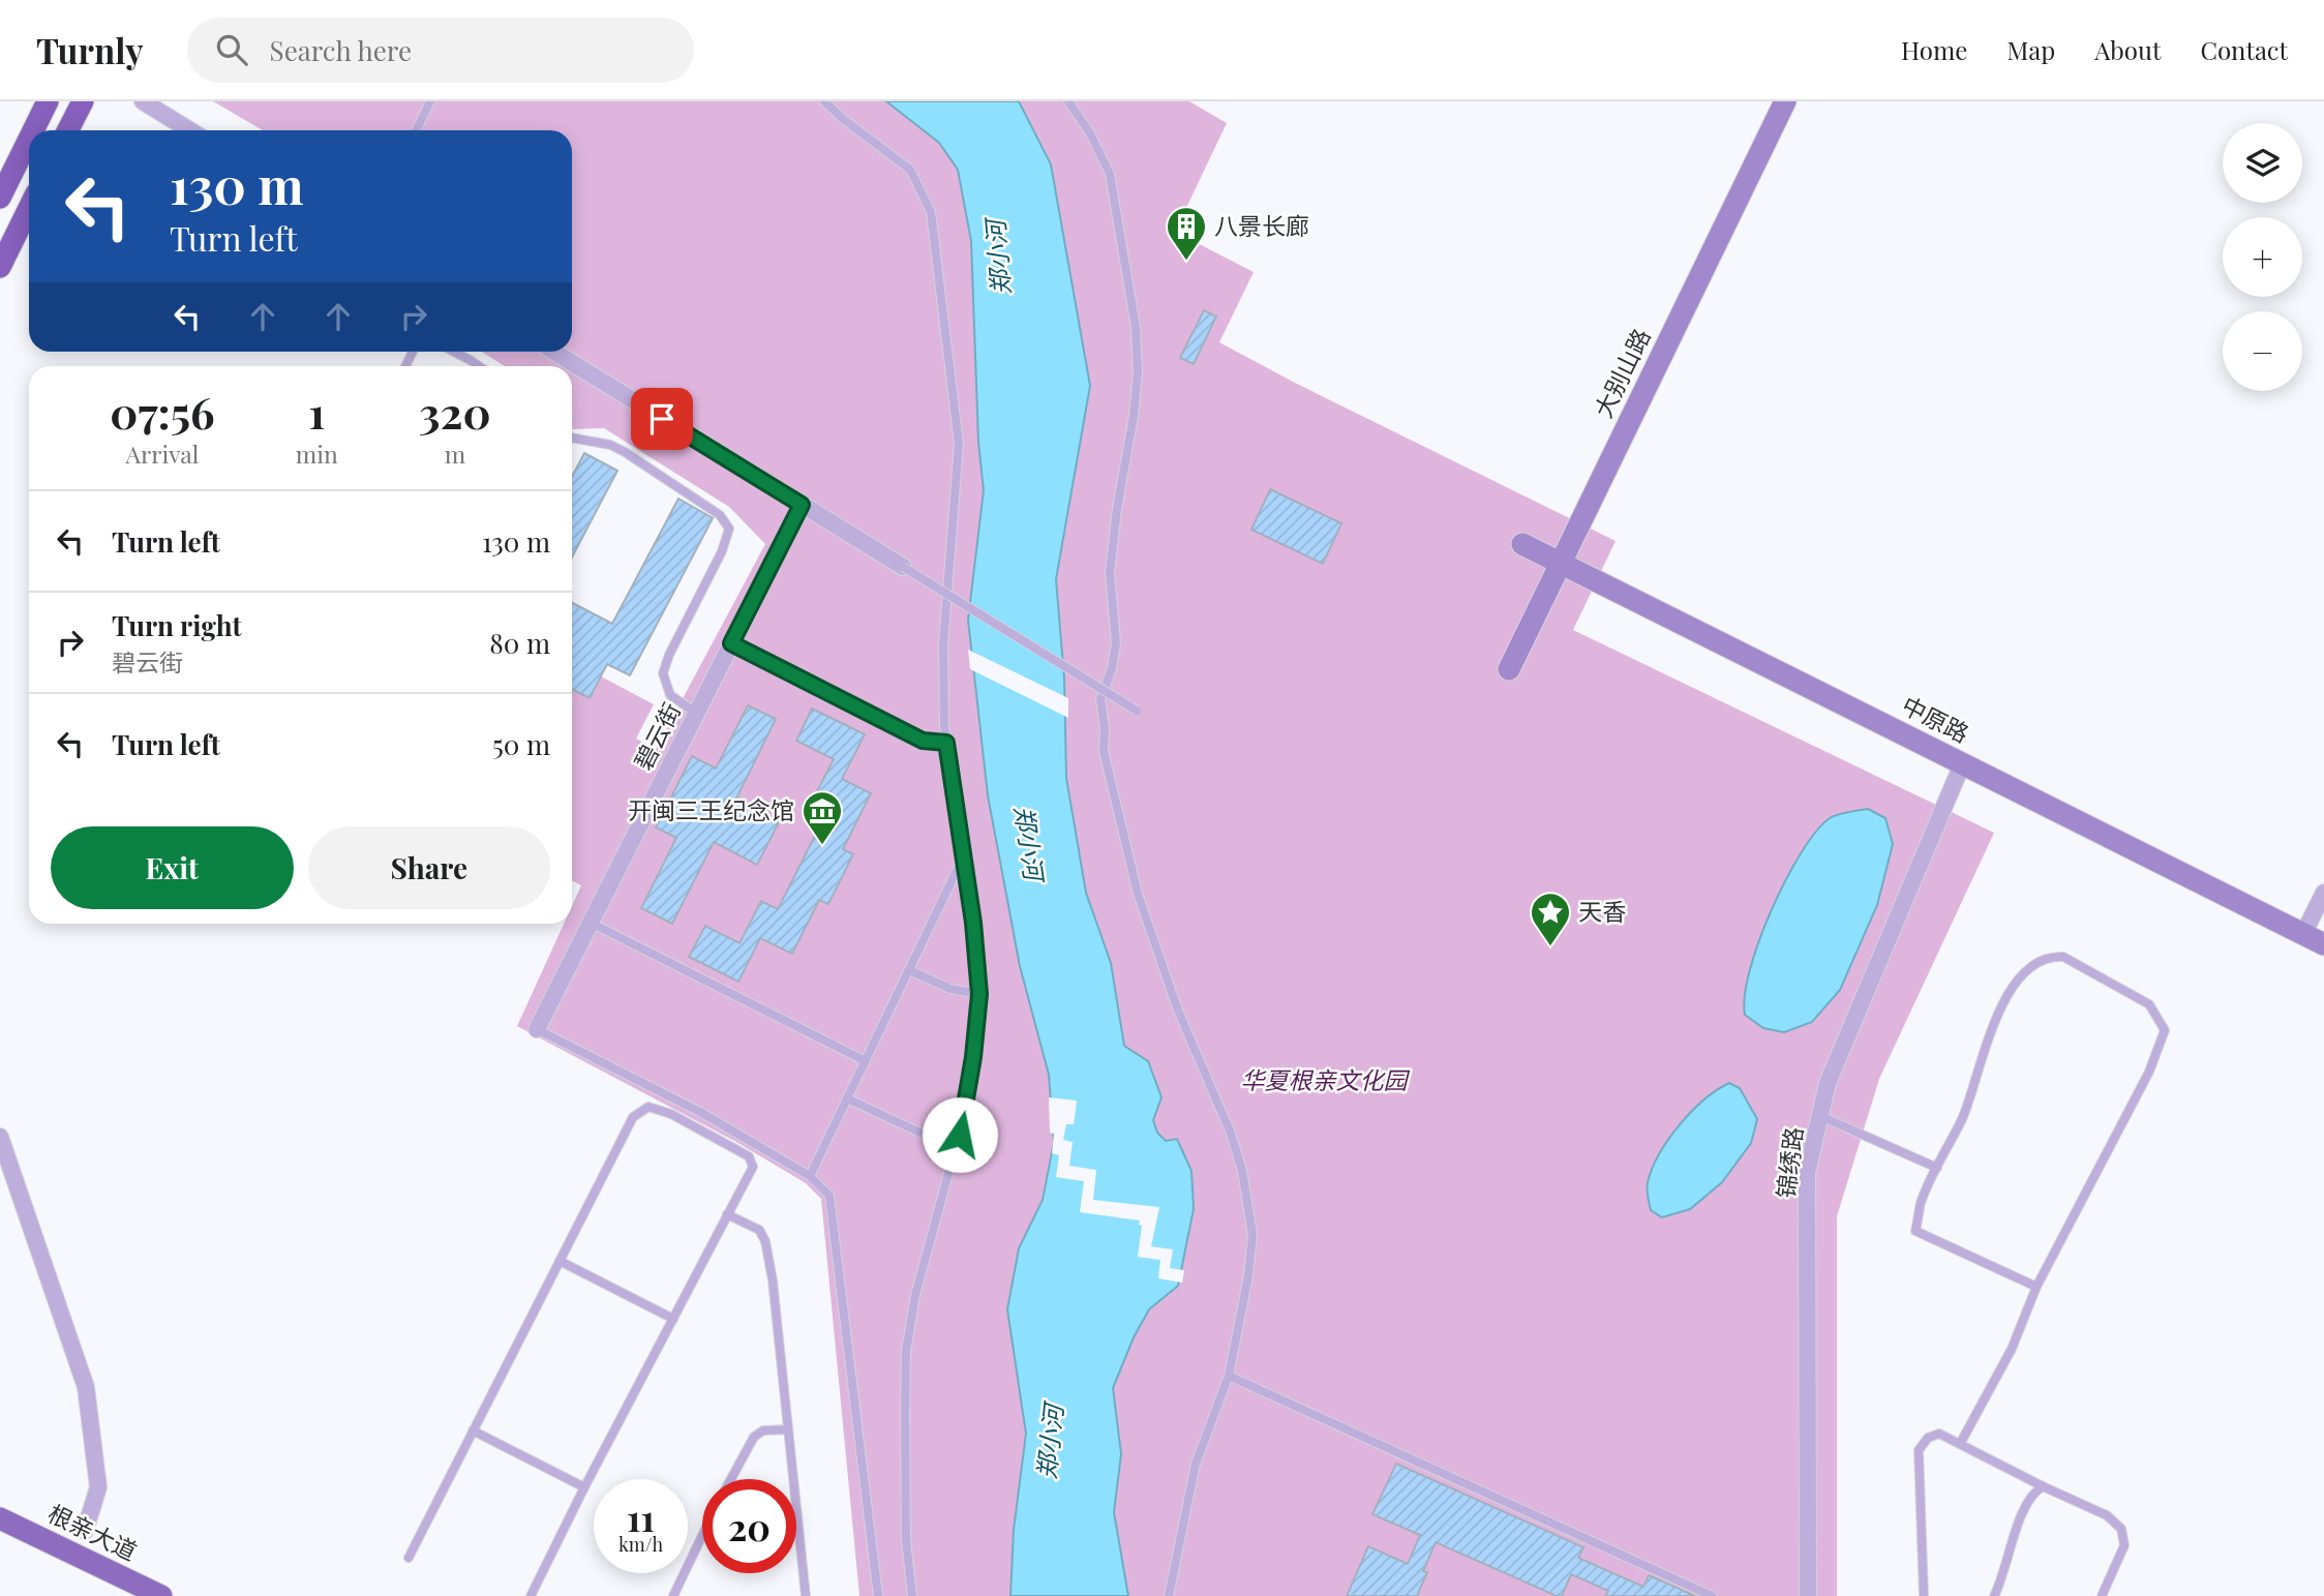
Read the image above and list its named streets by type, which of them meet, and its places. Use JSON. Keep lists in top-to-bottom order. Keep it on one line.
{"streets":{"main road":["大别山路","中原路","根亲大道"],"street":["碧云街","锦绣路"]},"crossings":[["大别山路","中原路"],["中原路","锦绣路"]],"water":["郑小河"],"parks":["华夏根亲文化园"],"places":{"building":["八景长廊"],"museum":["开闽三王纪念馆"],"place":["天香"]},"page":{"header":"Turnly","search":"Search here","nav":["Home","Map","About","Contact"],"map_buttons":["+","−"],"turn":["130 m","Turn left"],"eta":["07:56","Arrival","1","min","320","m"],"list":[{"name":"Turn left","value":"130 m"},{"name":"Turn right","note":"碧云街","value":"80 m"},{"name":"Turn left","value":"50 m"}],"buttons":["Exit","Share"],"speed":"11 km/h","limit":"20"}}
